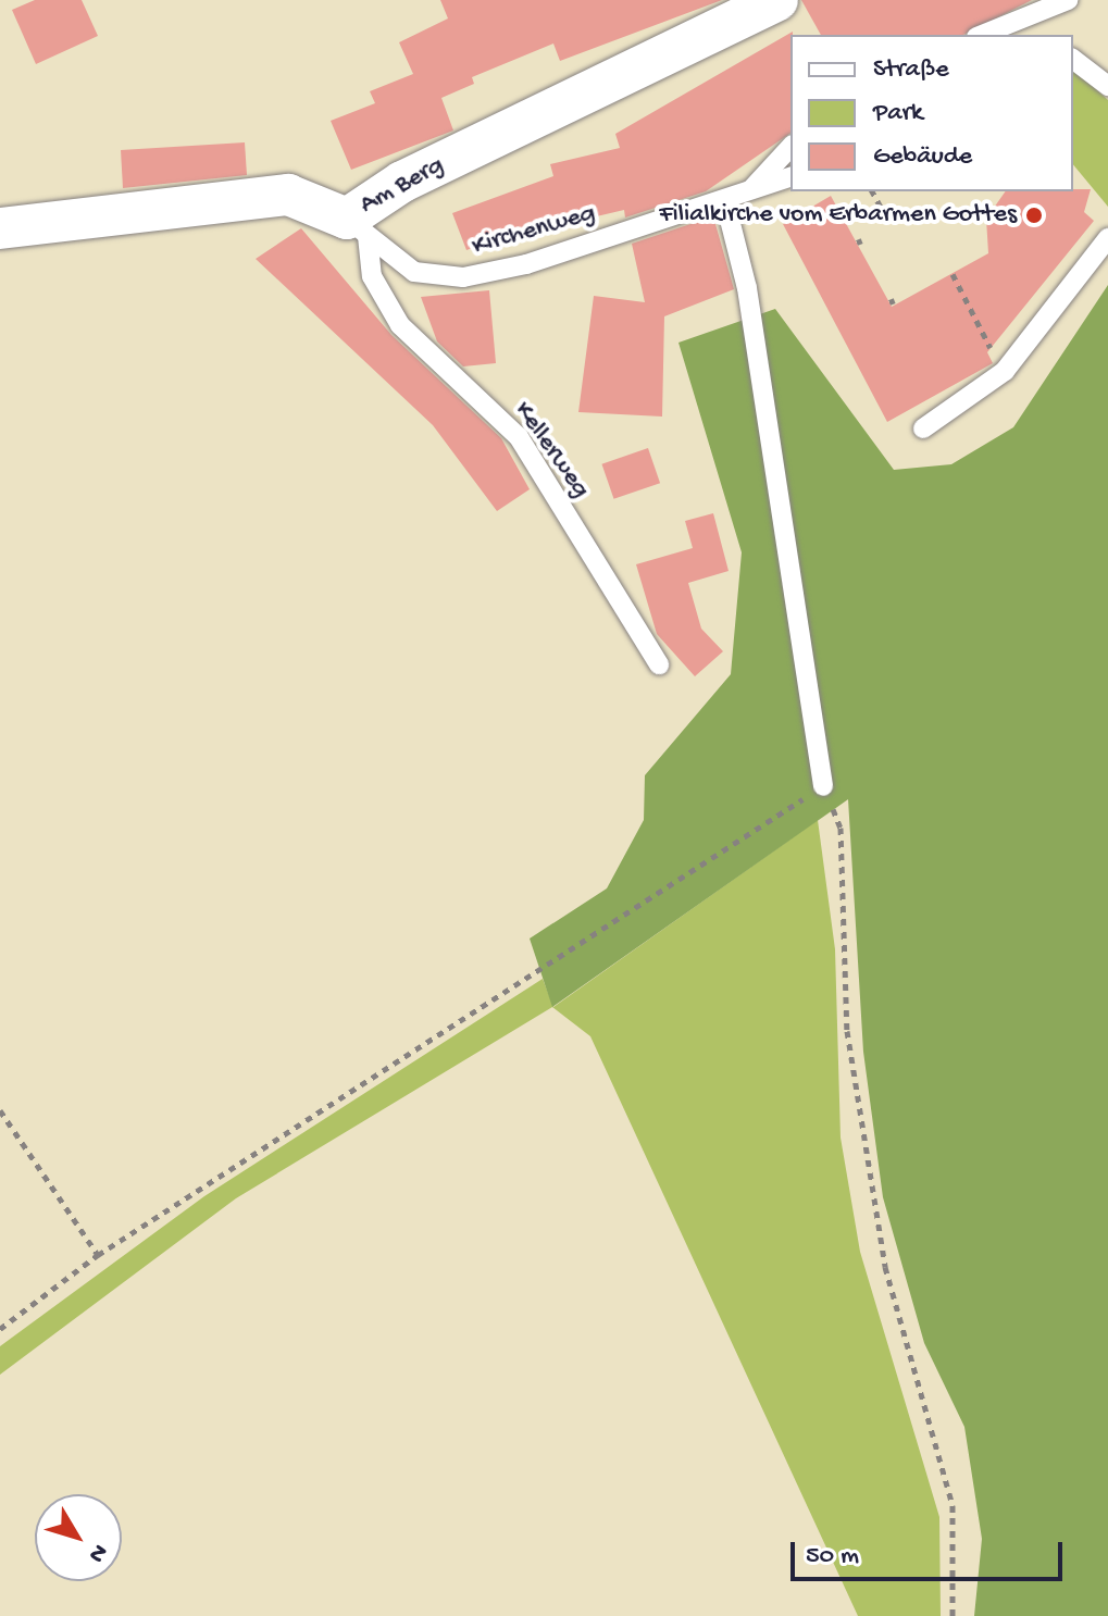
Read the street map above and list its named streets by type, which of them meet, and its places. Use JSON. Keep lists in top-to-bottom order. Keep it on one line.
{"streets":{"street":["Am Berg"],"lane":["Kirchenweg","Kellerweg"]},"crossings":[["Am Berg","Kirchenweg"],["Am Berg","Kellerweg"],["Kirchenweg","Kellerweg"]],"places":["Filialkirche vom Erbarmen Gottes"],"legend":["Straße","Park","Gebäude"],"scale_bar":"50 m","north":"bottom right"}
